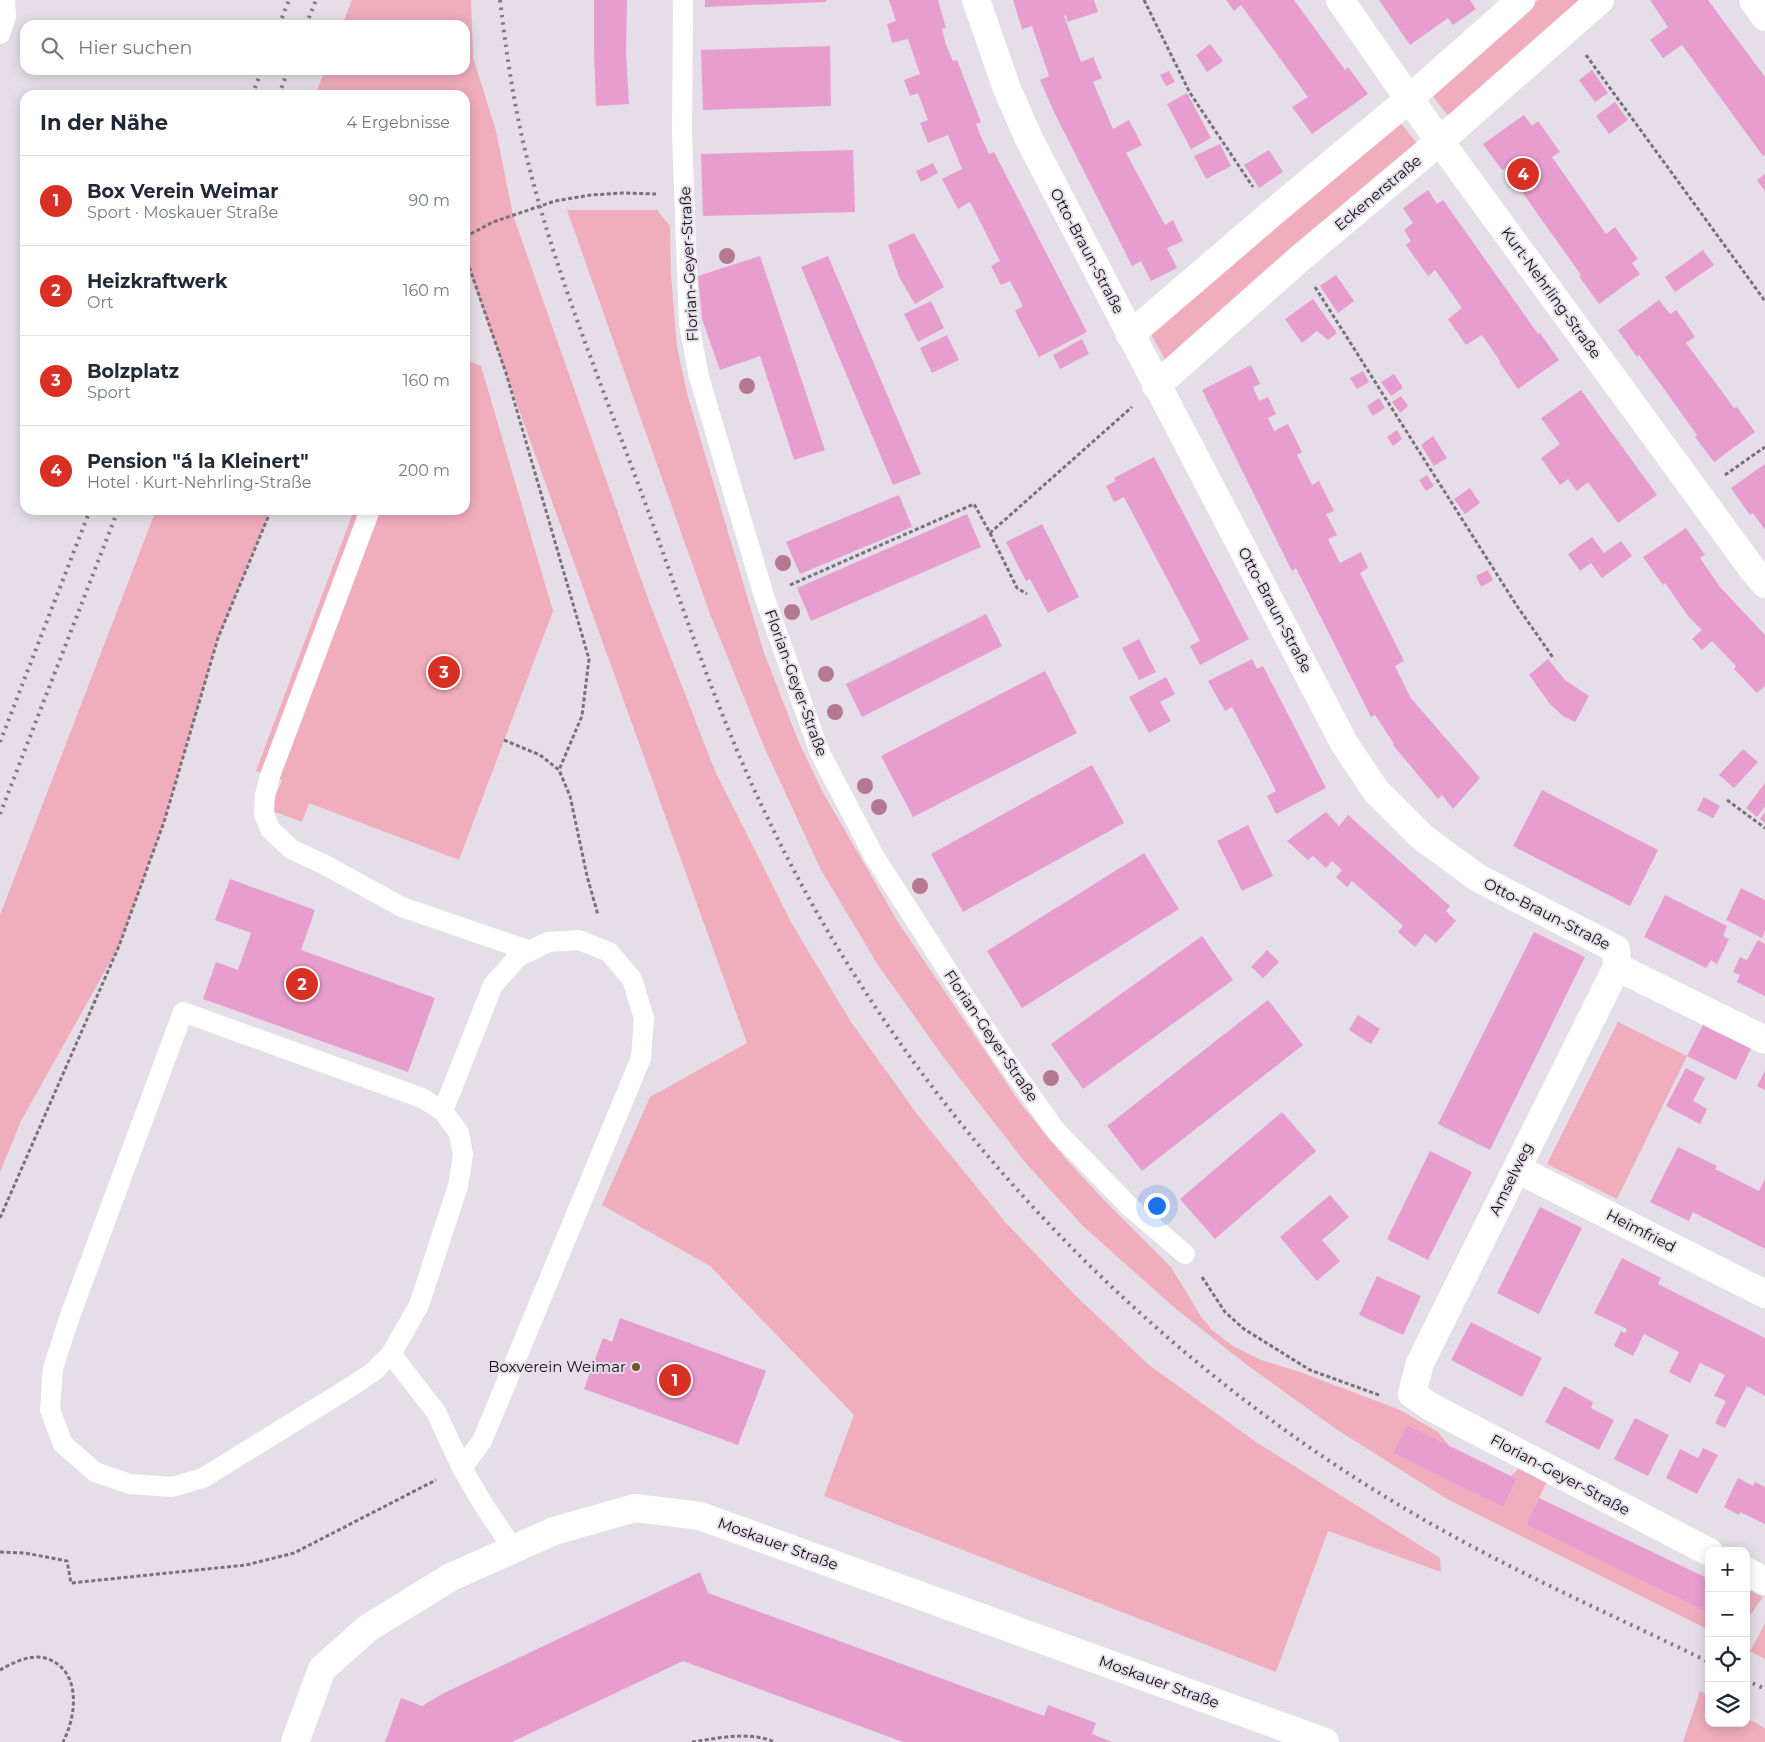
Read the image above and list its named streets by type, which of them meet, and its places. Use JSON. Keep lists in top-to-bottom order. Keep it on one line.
{"streets":{"street":["Eckenerstraße","Otto-Braun-Straße","Florian-Geyer-Straße","Kurt-Nehrling-Straße","Amselweg","Heimfried","Moskauer Straße"]},"crossings":[["Eckenerstraße","Otto-Braun-Straße"],["Eckenerstraße","Kurt-Nehrling-Straße"],["Otto-Braun-Straße","Amselweg"],["Florian-Geyer-Straße","Amselweg"],["Amselweg","Heimfried"]],"places":["Boxverein Weimar"],"page":{"search":"Hier suchen","heading":["In der Nähe","4 Ergebnisse"],"list":[{"mark":"1","name":"Box Verein Weimar","note":"Sport · Moskauer Straße","value":"90 m"},{"mark":"2","name":"Heizkraftwerk","note":"Ort","value":"160 m"},{"mark":"3","name":"Bolzplatz","note":"Sport","value":"160 m"},{"mark":"4","name":"Pension \"á la Kleinert\"","note":"Hotel · Kurt-Nehrling-Straße","value":"200 m"}],"pins":["4","3","2","1"],"map_buttons":["+","−"]}}
